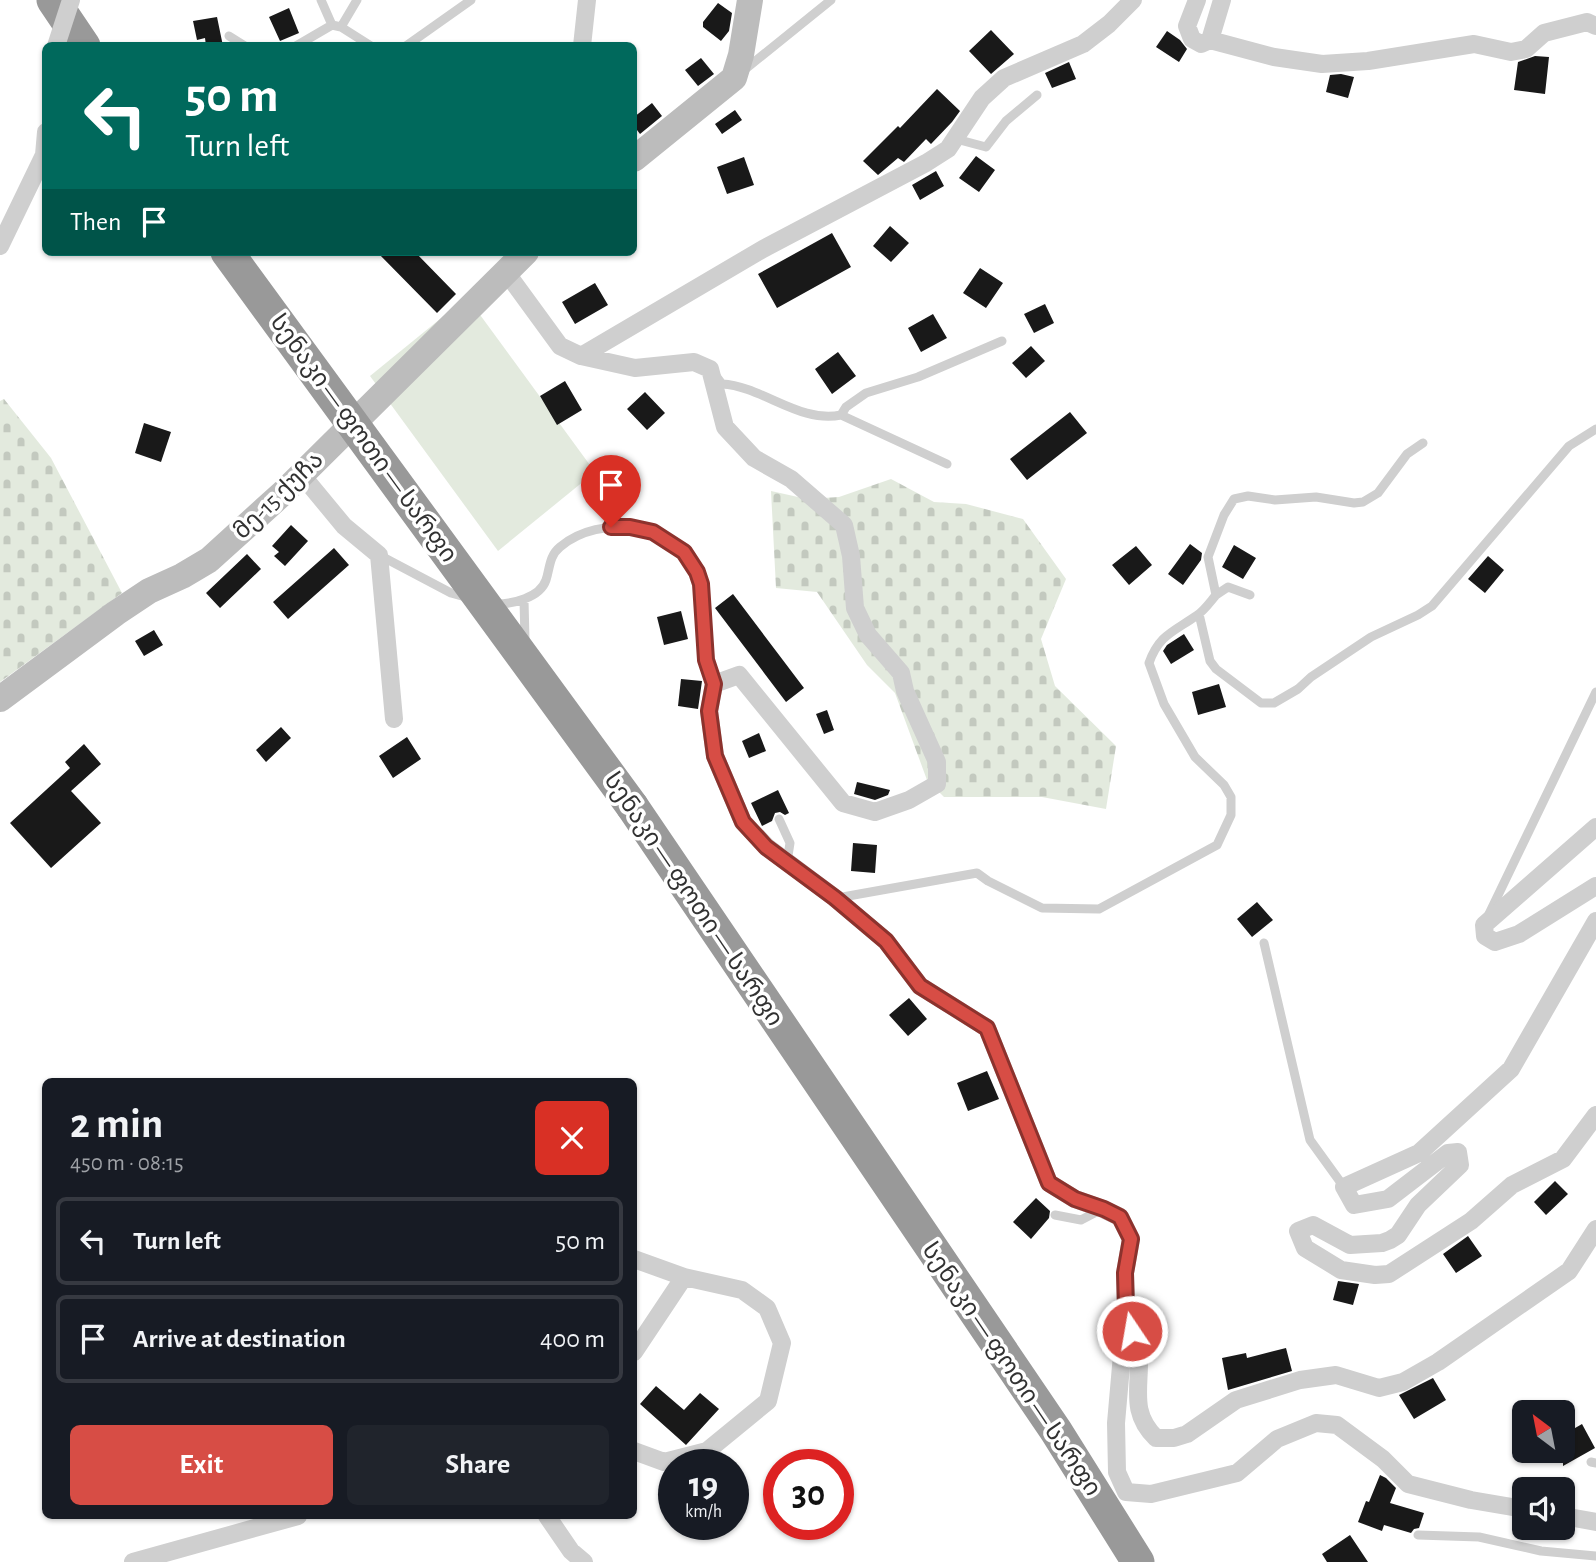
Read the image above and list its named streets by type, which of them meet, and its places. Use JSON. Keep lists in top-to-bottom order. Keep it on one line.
{"streets":{"highway":["სენაკი — ფოთი — სარფი"],"street":["მე-15 ქუჩა"]},"north":"top left","page":{"turn":["50 m","Turn left"],"then":"Then","heading":["2 min","450 m · 08:15"],"list":[{"name":"Turn left","value":"50 m"},{"name":"Arrive at destination","value":"400 m"}],"buttons":["Exit","Share"],"speed":"19 km/h","limit":"30"}}
